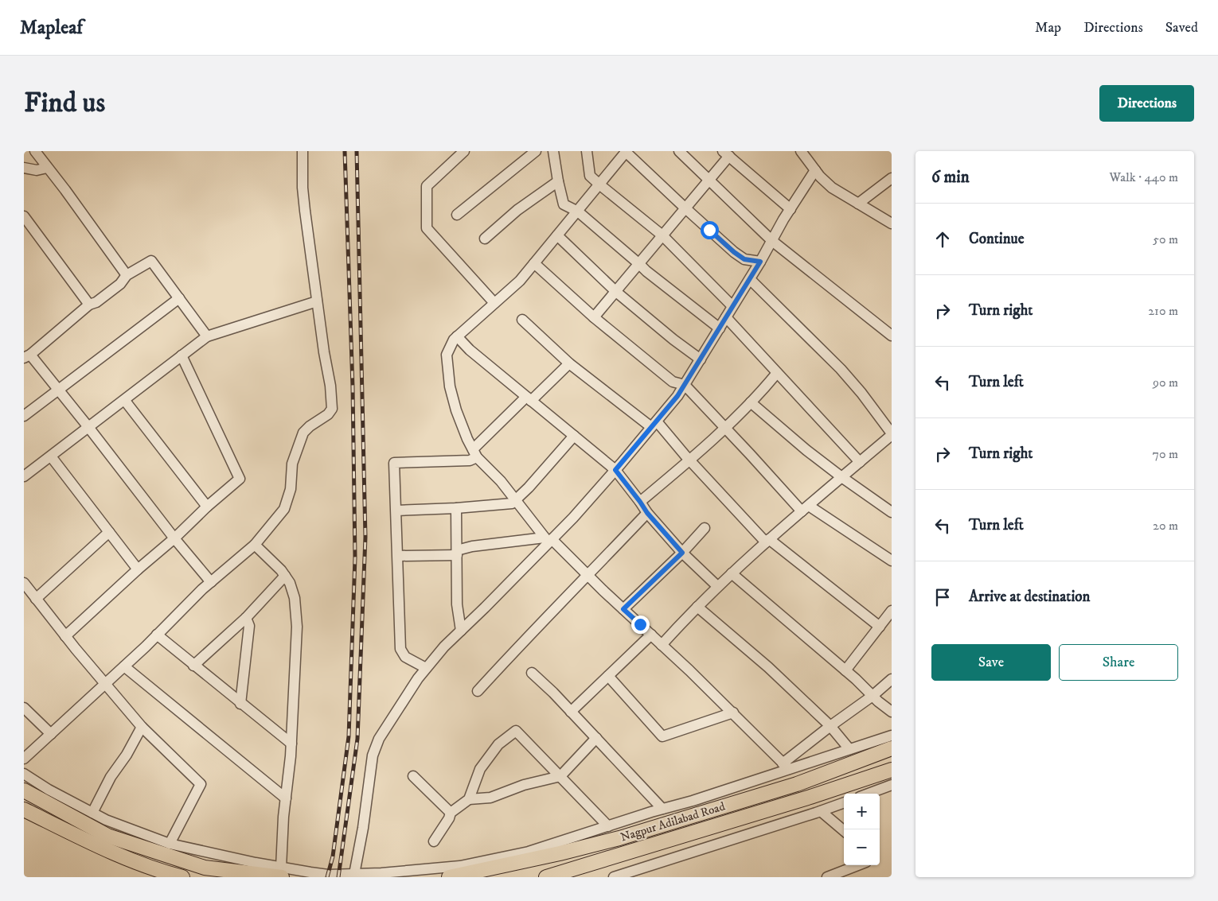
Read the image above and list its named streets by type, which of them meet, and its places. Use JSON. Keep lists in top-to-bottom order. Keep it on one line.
{"streets":{"highway":["Nagpur Adilabad Road"]},"page":{"header":"Mapleaf","nav":["Map","Directions","Saved"],"buttons":["Directions",["Save","Share"]],"title":"Find us","heading":["6 min","Walk · 440 m"],"list":[["Continue","50 m"],["Turn right","210 m"],["Turn left","90 m"],["Turn right","70 m"],["Turn left","20 m"],"Arrive at destination"],"map_buttons":["+","−"]}}
